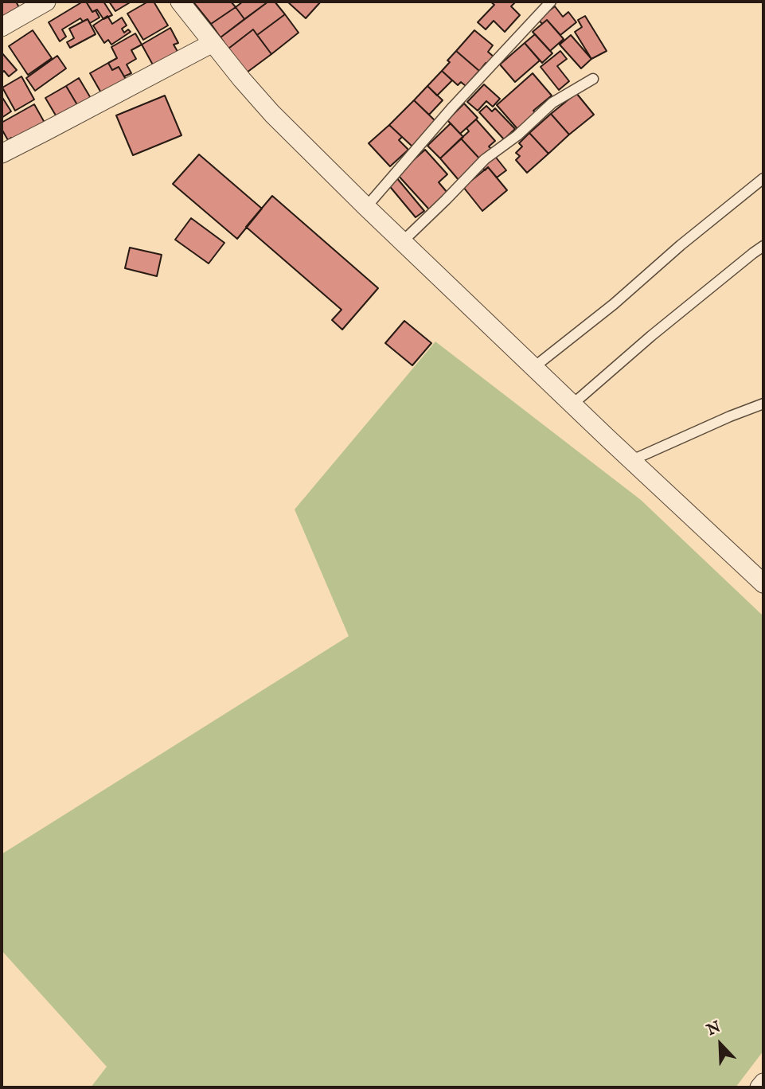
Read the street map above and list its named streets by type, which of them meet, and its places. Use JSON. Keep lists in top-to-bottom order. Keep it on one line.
{"north":"top left"}
